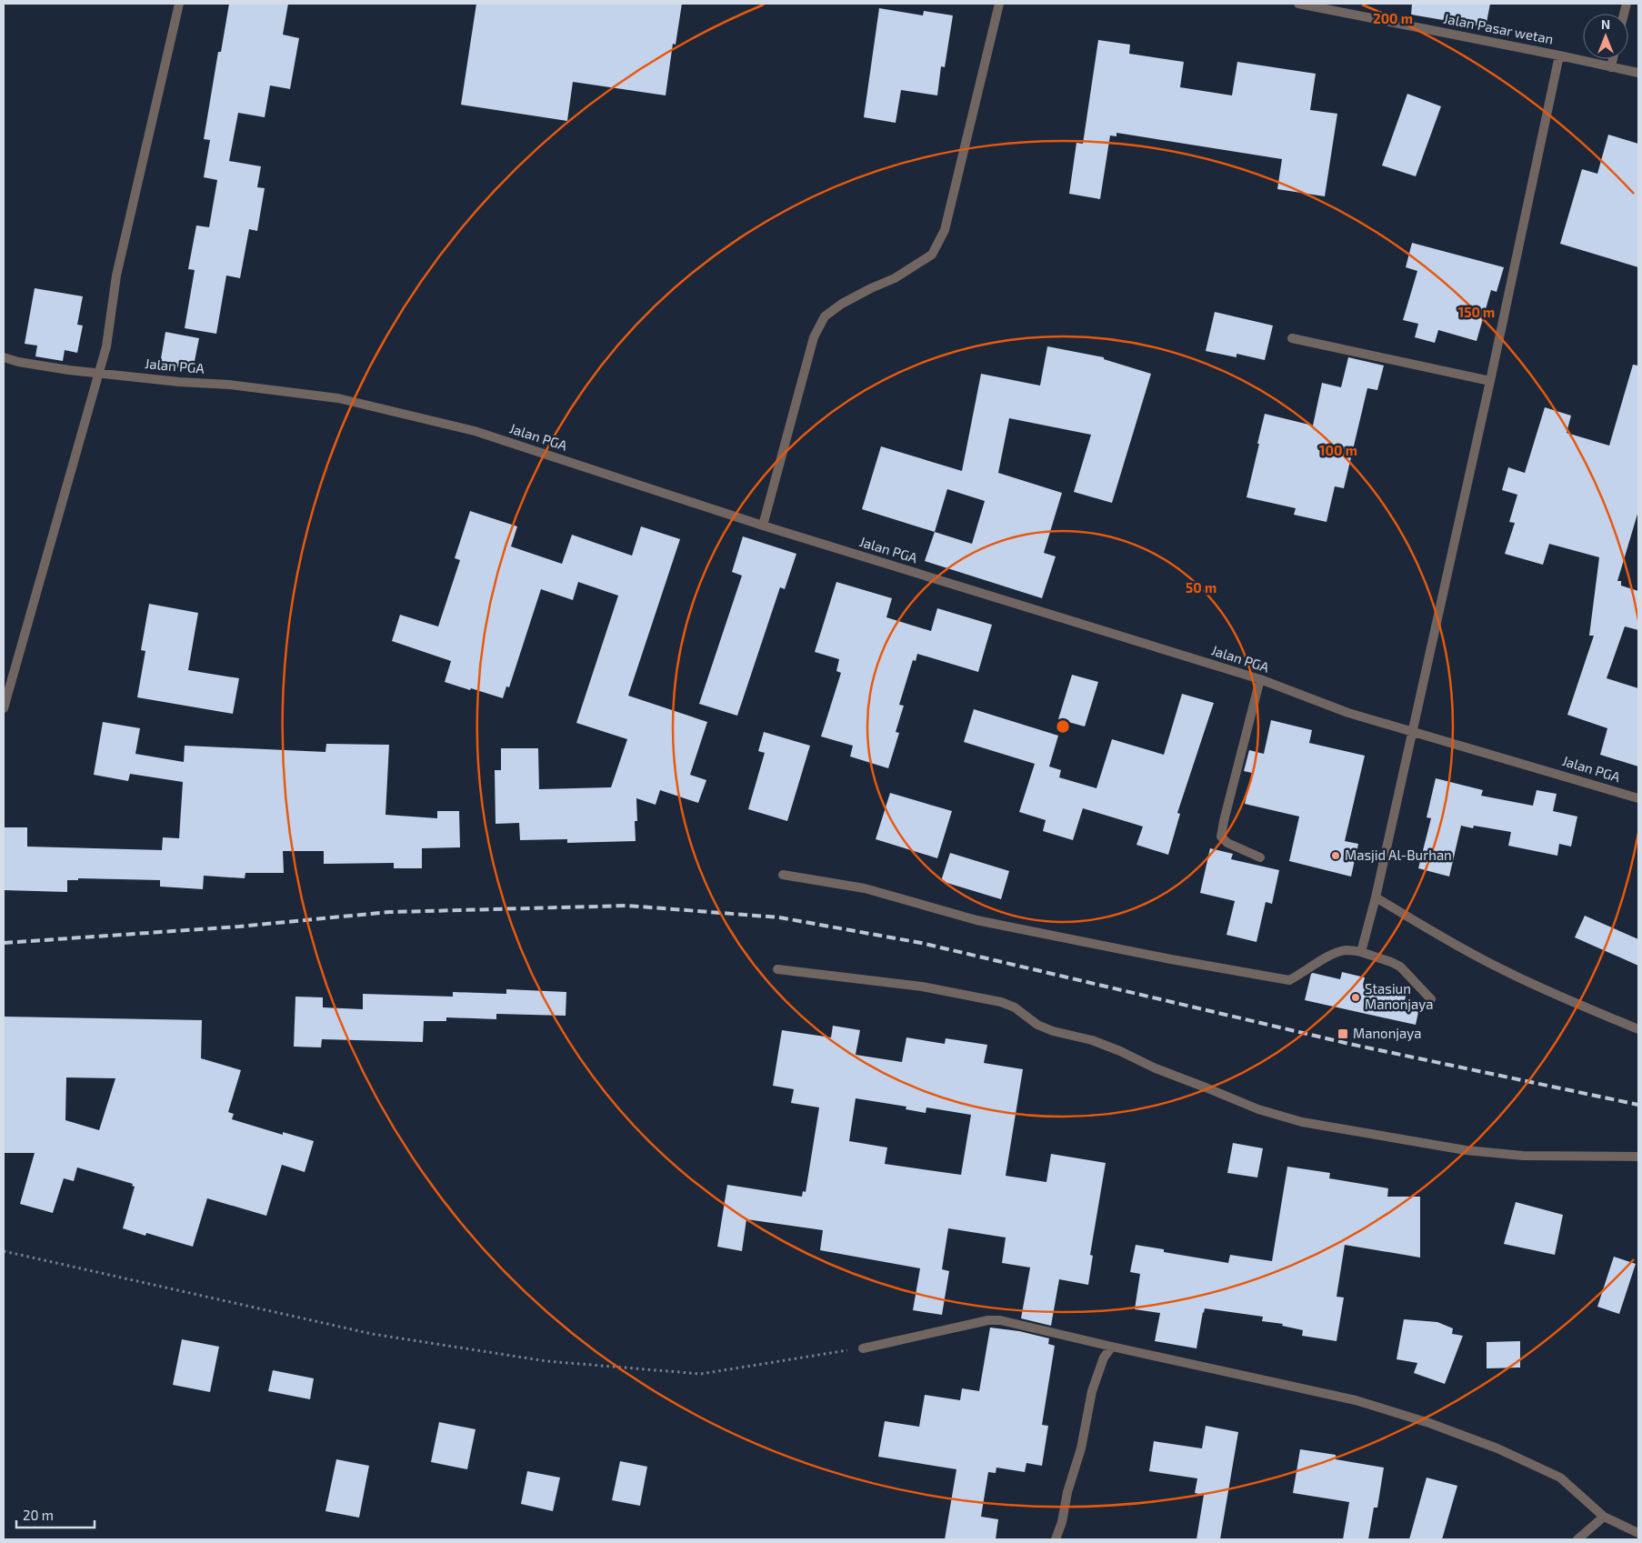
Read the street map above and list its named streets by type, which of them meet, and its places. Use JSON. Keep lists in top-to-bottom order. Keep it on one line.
{"streets":{"street":["Jalan Pasar wetan","Jalan PGA"]},"places":{"other":["Masjid Al-Burhan","Stasiun Manonjaya"],"transit":["Manonjaya"]},"scale_bar":"20 m","north":"top","rings":["200 m","150 m","100 m","50 m"]}
